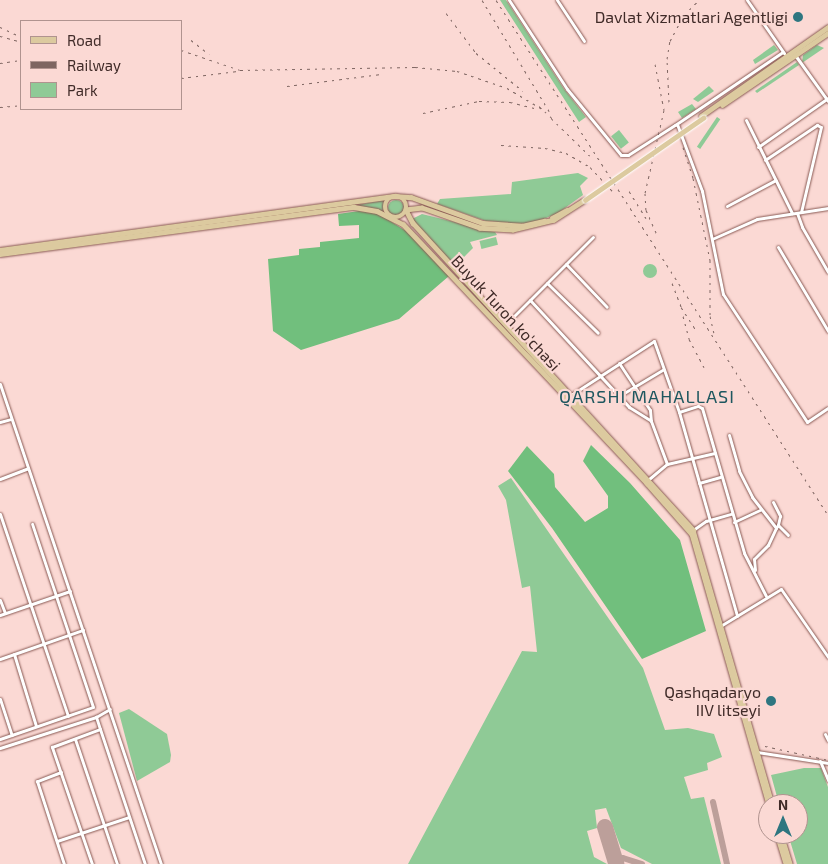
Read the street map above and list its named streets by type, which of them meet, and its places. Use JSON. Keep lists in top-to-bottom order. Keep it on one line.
{"streets":{"main road":["Buyuk Turon ko'chasi"]},"districts":["QARSHI MAHALLASI"],"places":["Davlat Xizmatlari Agentligi","Qashqadaryo IIV litseyi"],"legend":["Road","Railway","Park"],"north":"top"}
